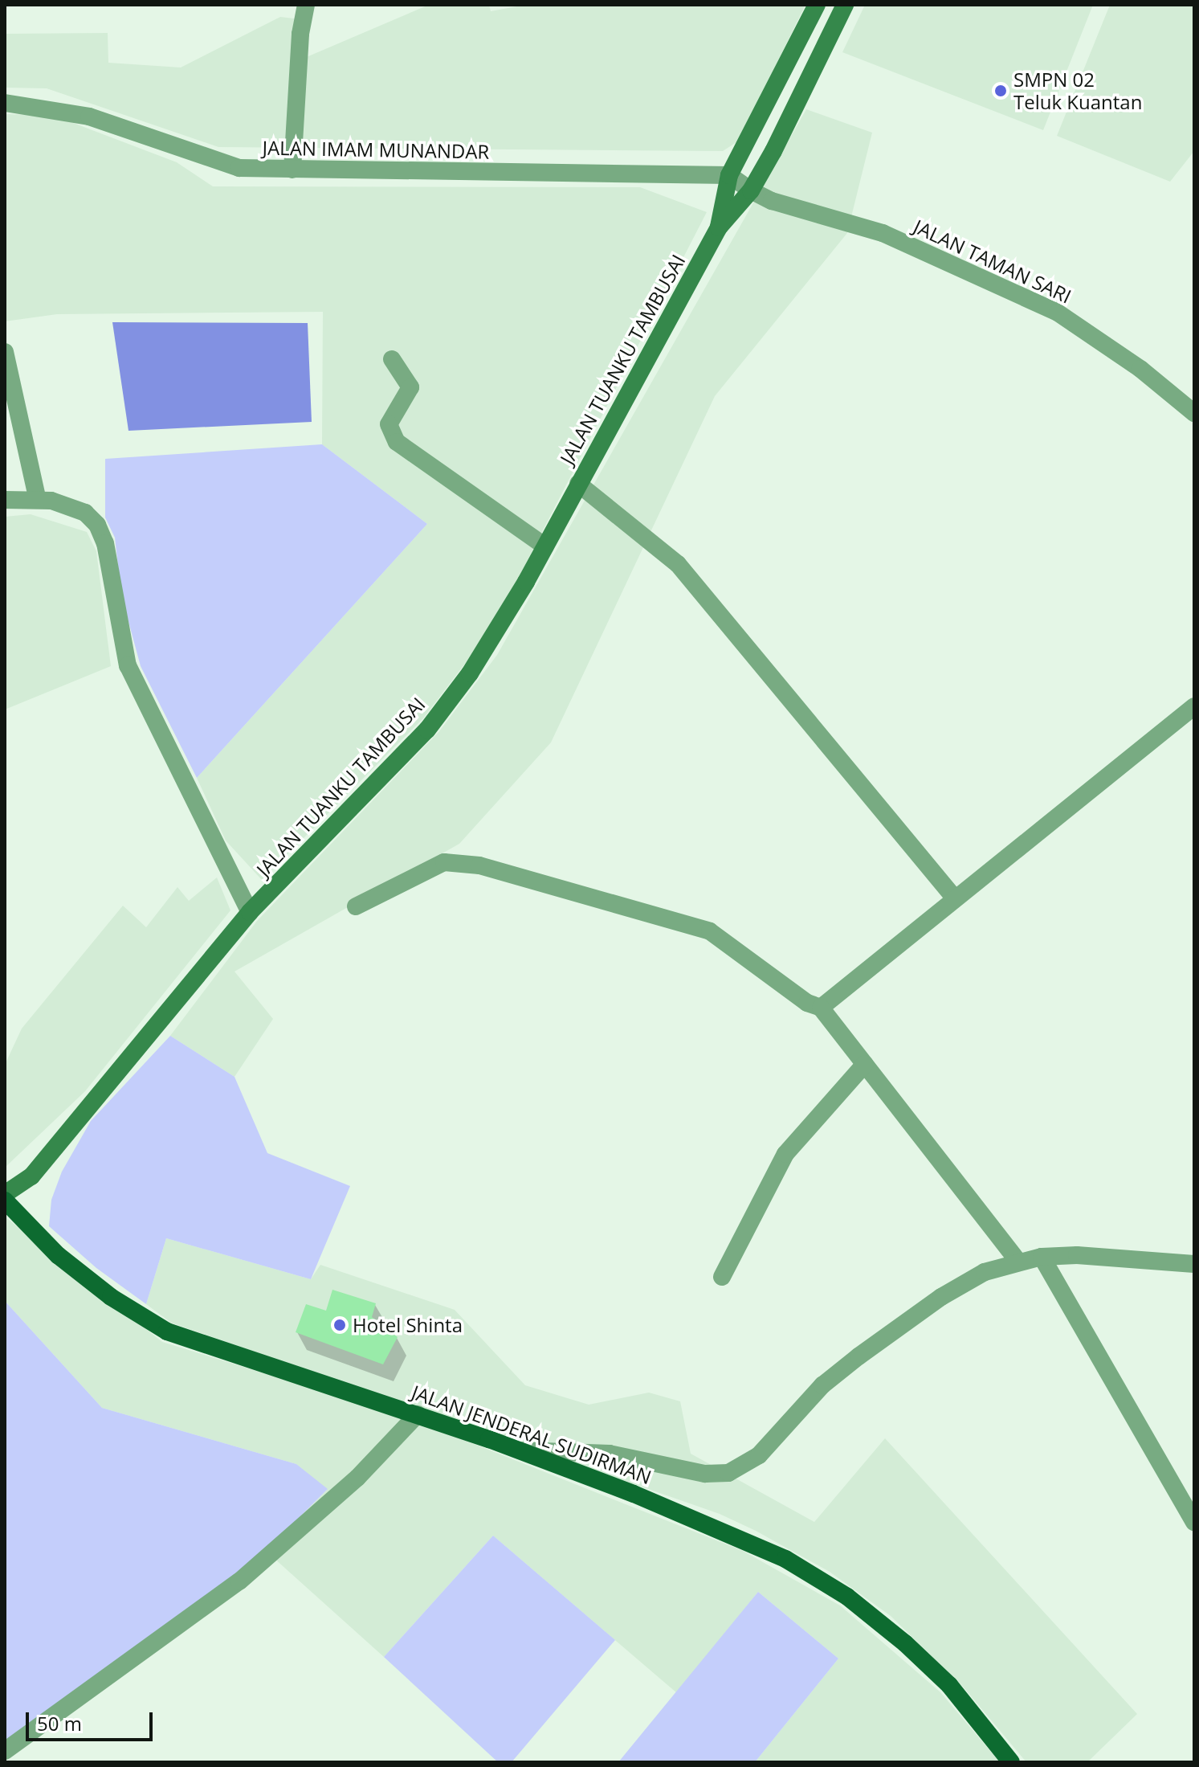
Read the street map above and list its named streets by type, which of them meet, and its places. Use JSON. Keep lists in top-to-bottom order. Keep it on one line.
{"streets":{"main road":["JALAN TUANKU TAMBUSAI","JALAN JENDERAL SUDIRMAN"],"street":["JALAN IMAM MUNANDAR","JALAN TAMAN SARI"]},"crossings":[["JALAN IMAM MUNANDAR","JALAN TUANKU TAMBUSAI"],["JALAN TAMAN SARI","JALAN TUANKU TAMBUSAI"]],"places":["SMPN 02 Teluk Kuantan","Hotel Shinta"],"scale_bar":"50 m"}
